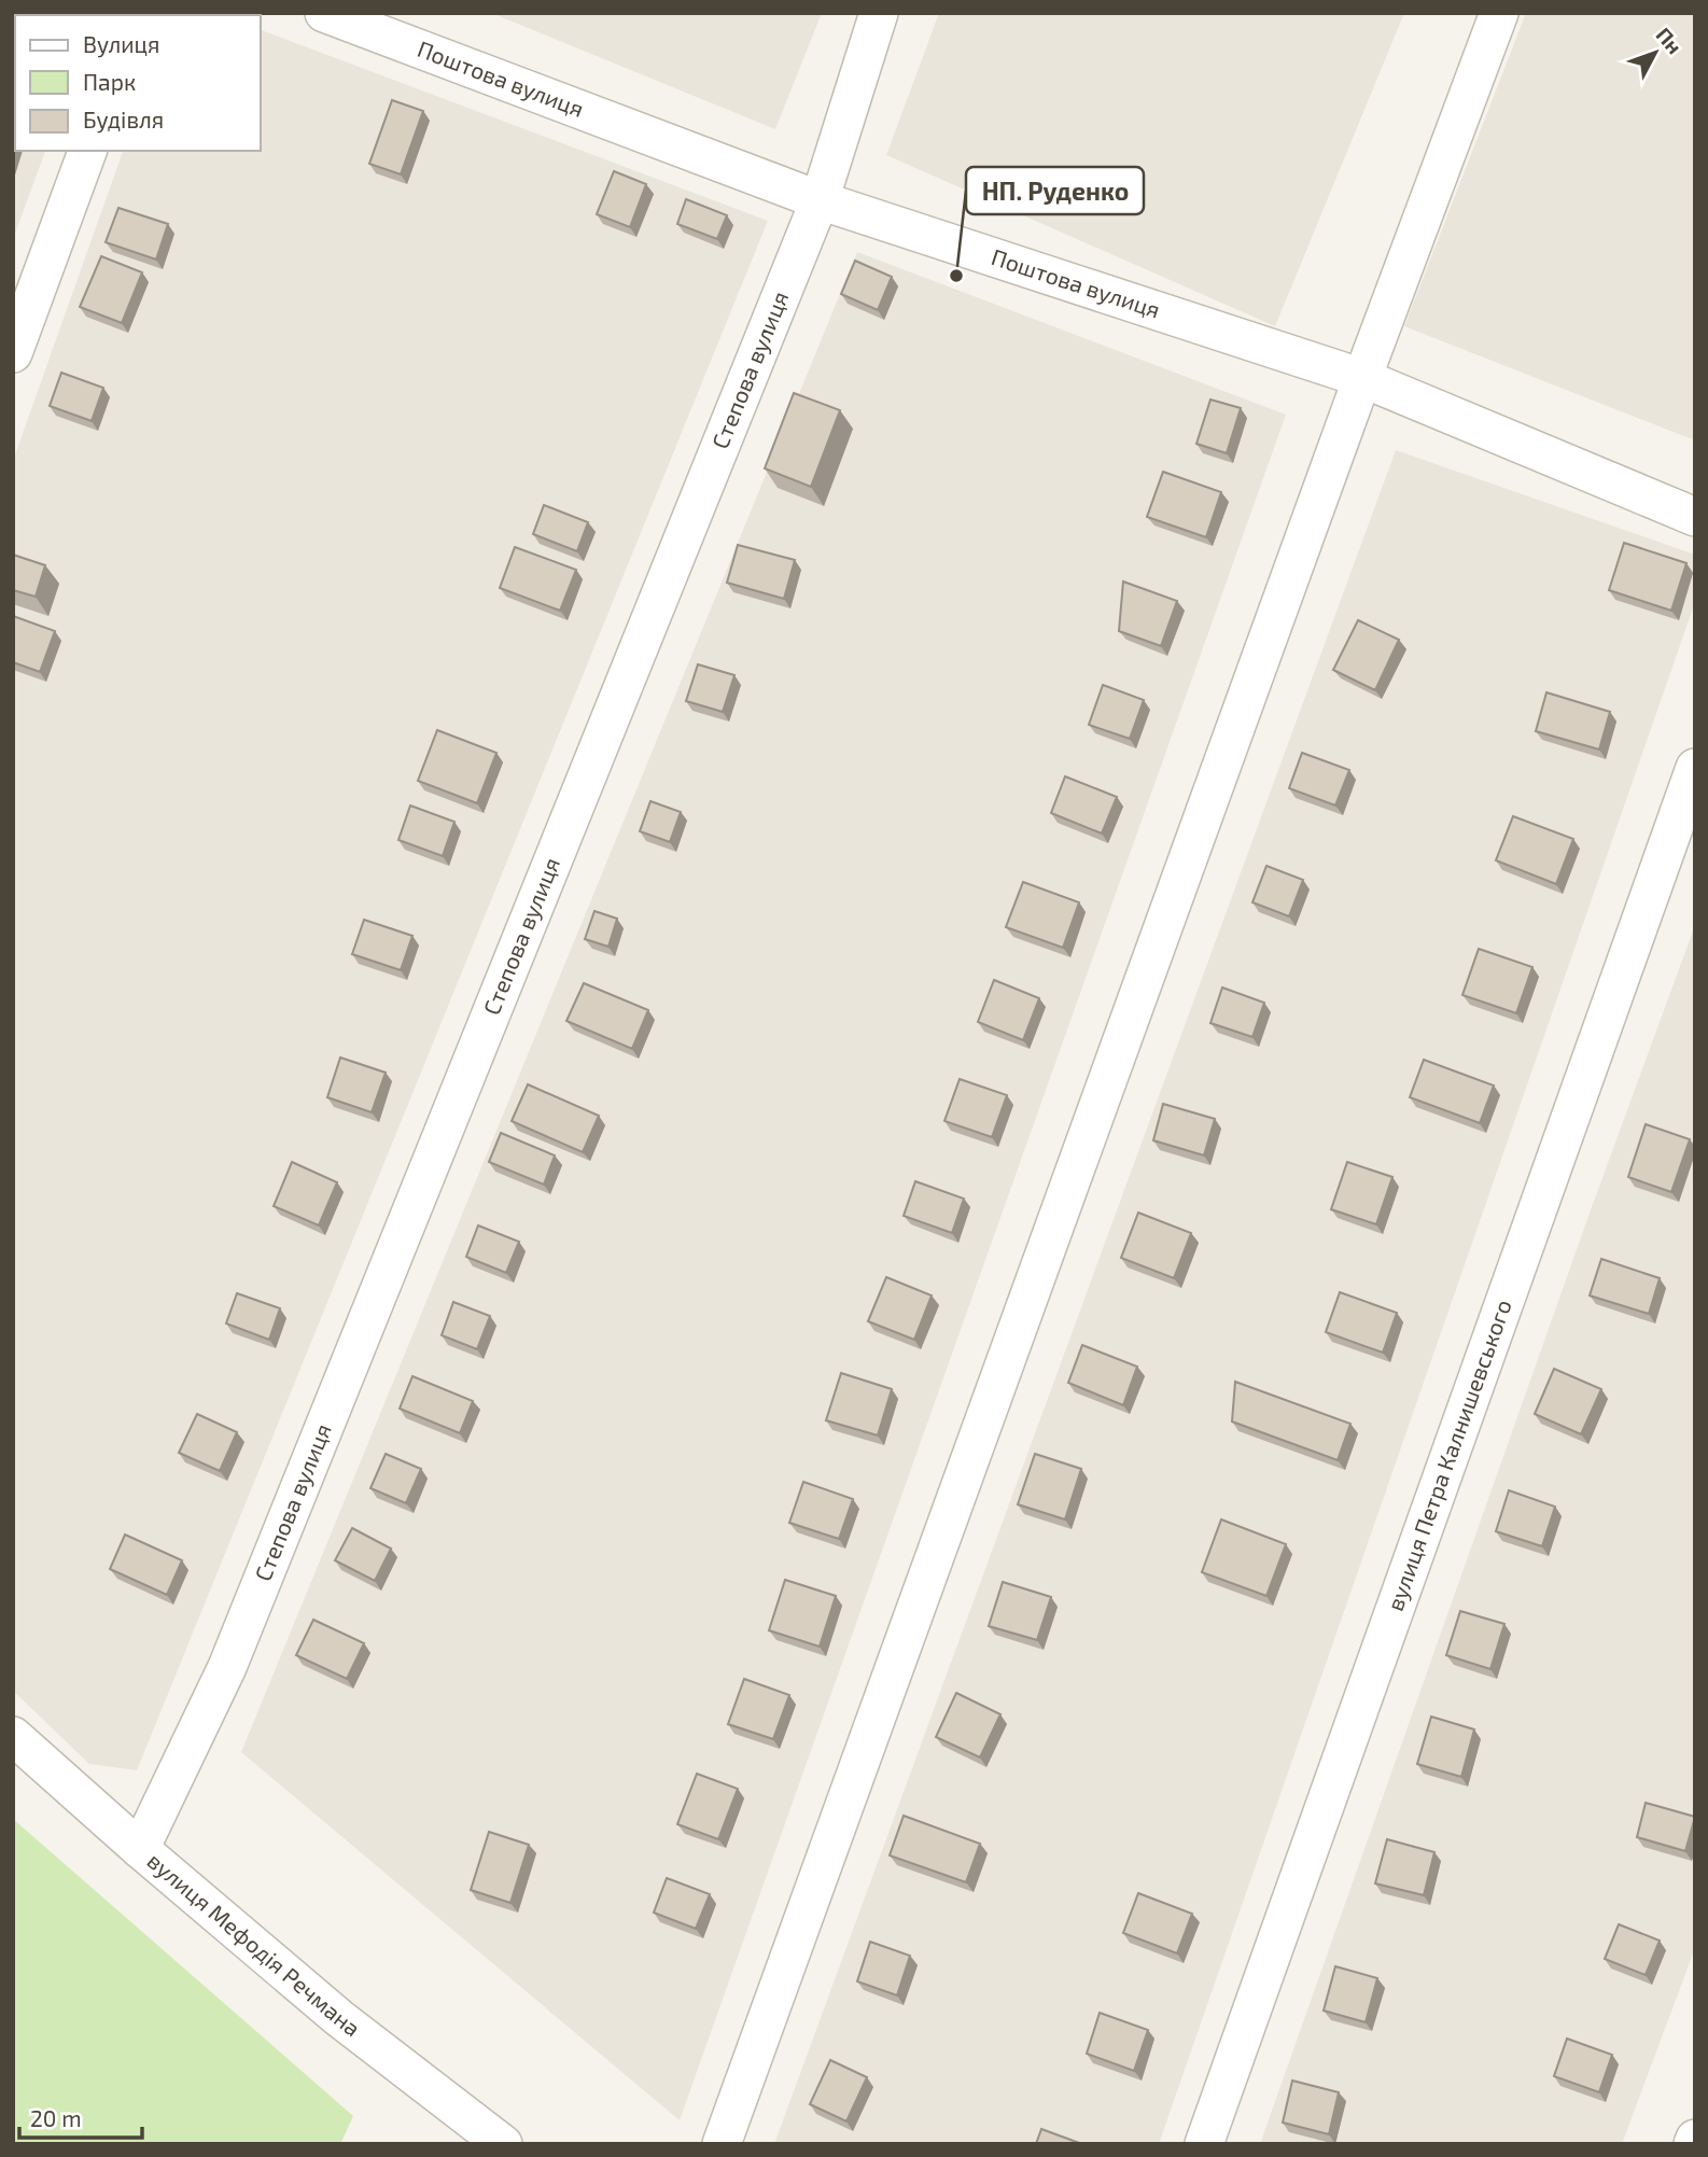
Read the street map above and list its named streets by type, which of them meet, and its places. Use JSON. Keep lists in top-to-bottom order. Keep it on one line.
{"streets":{"street":["Поштова вулиця","Степова вулиця","вулиця Петра Калнишевського","вулиця Мефодія Речмана"]},"crossings":[["Поштова вулиця","Степова вулиця"],["Степова вулиця","вулиця Мефодія Речмана"]],"places":["НП. Руденко"],"legend":["Вулиця","Парк","Будівля"],"scale_bar":"20 m","north":"top right"}
